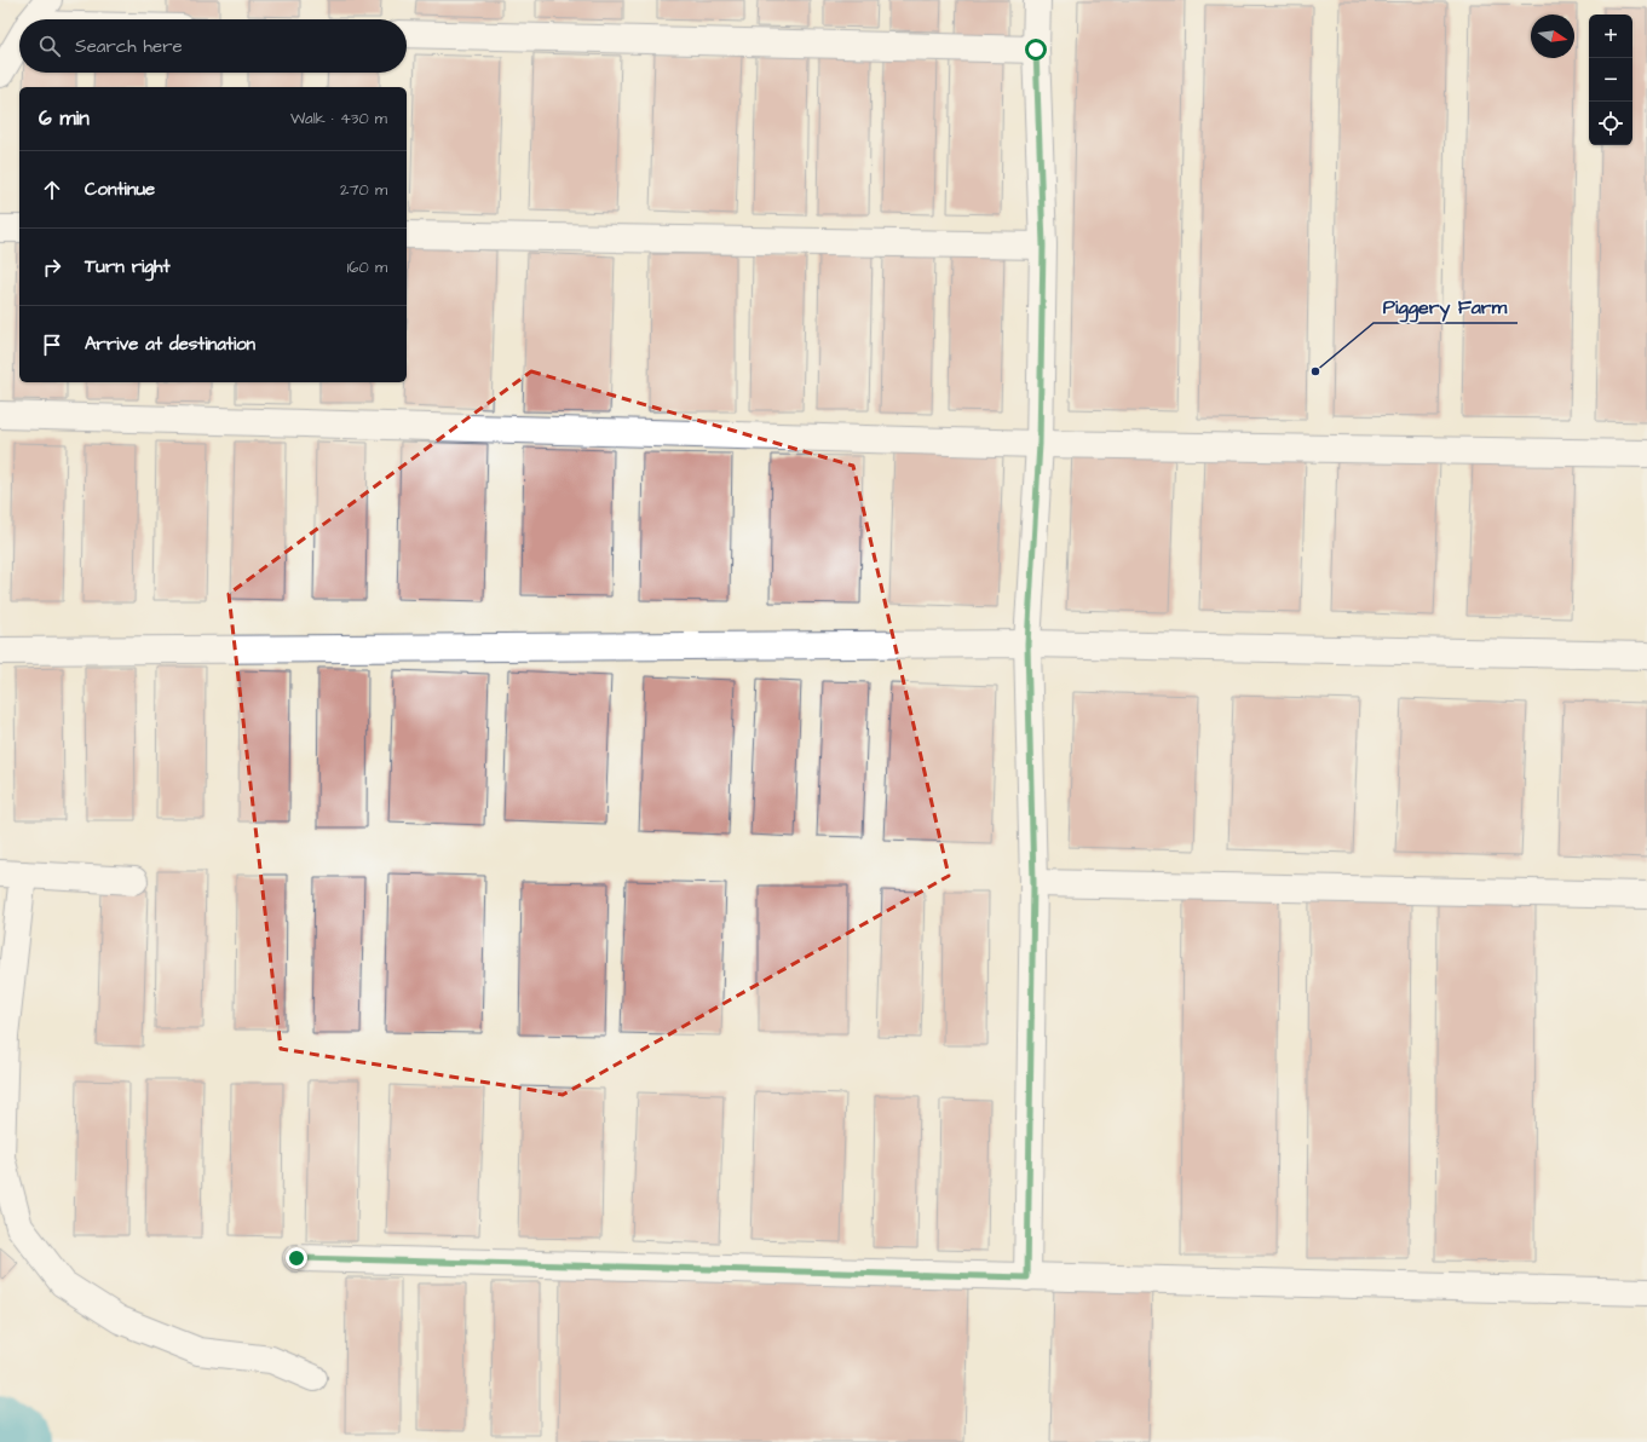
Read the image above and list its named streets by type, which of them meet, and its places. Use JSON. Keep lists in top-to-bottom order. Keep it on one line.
{"places":["Piggery Farm"],"north":"right","page":{"map_buttons":["+","−"],"search":"Search here","heading":["6 min","Walk · 430 m"],"list":[["Continue","270 m"],["Turn right","160 m"],"Arrive at destination"]}}
